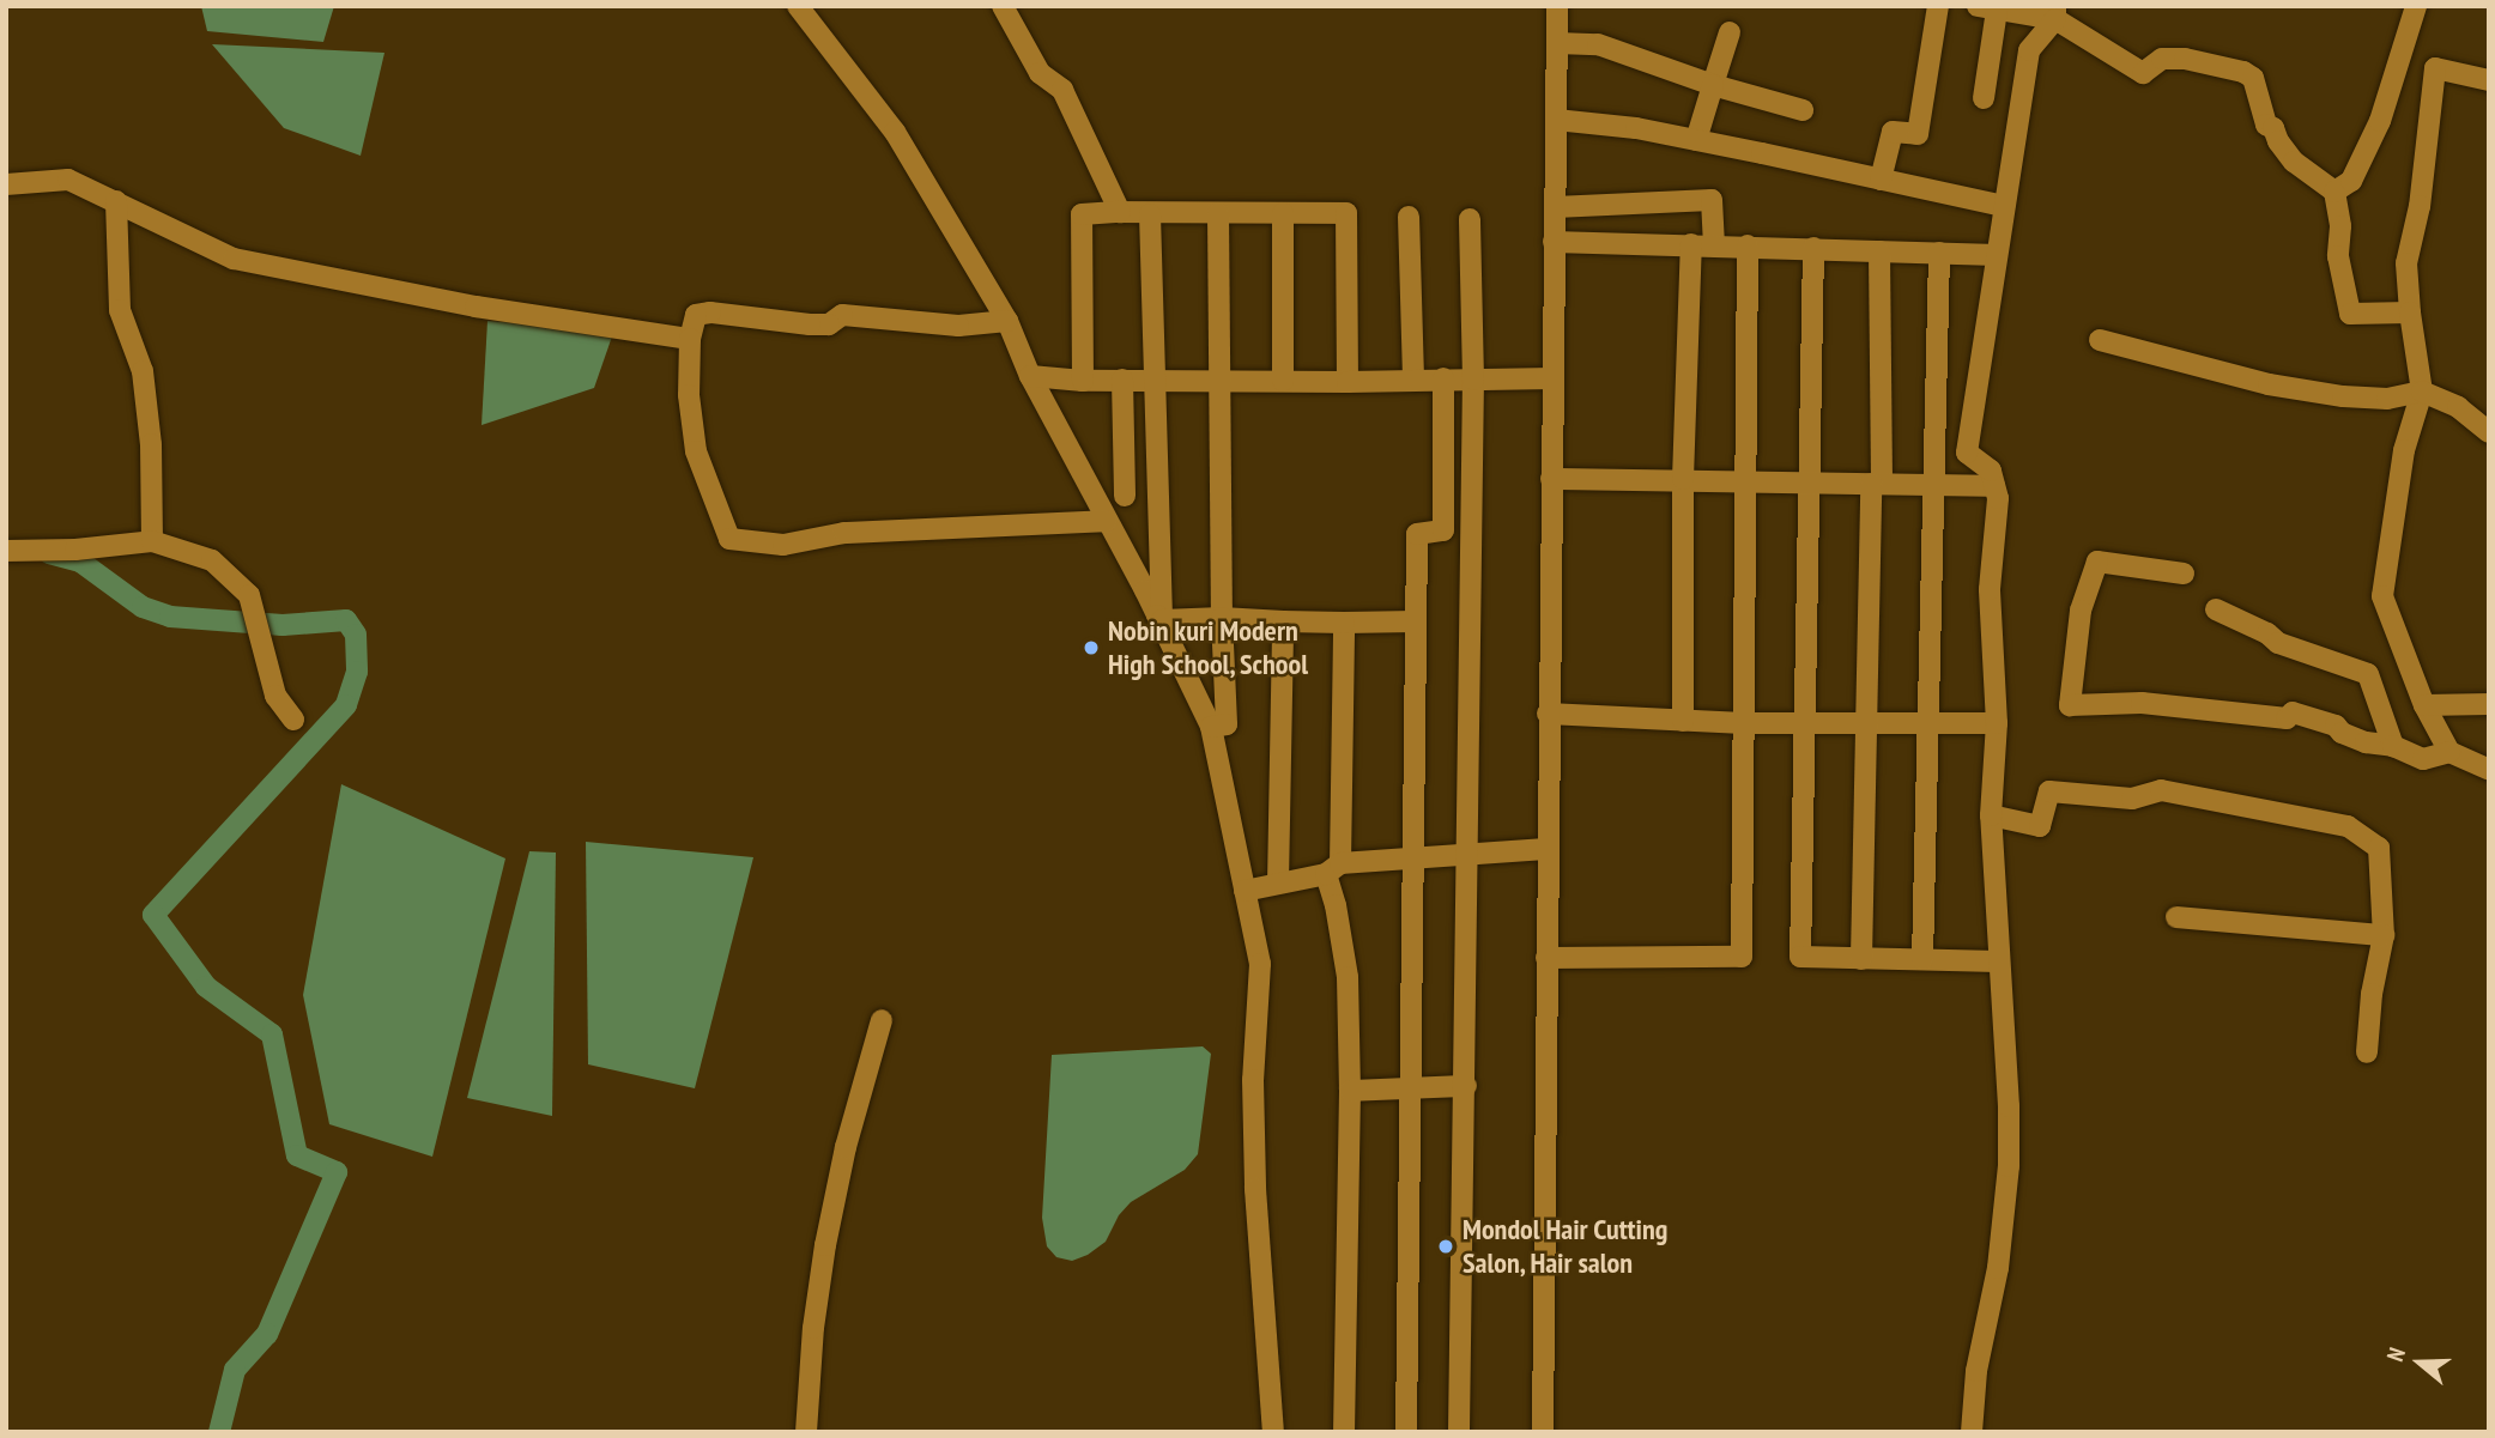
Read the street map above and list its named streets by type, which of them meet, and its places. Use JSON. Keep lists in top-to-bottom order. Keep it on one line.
{"places":["Nobin kuri Modern High School, School","Mondol Hair Cutting Salon, Hair salon"],"north":"left"}
